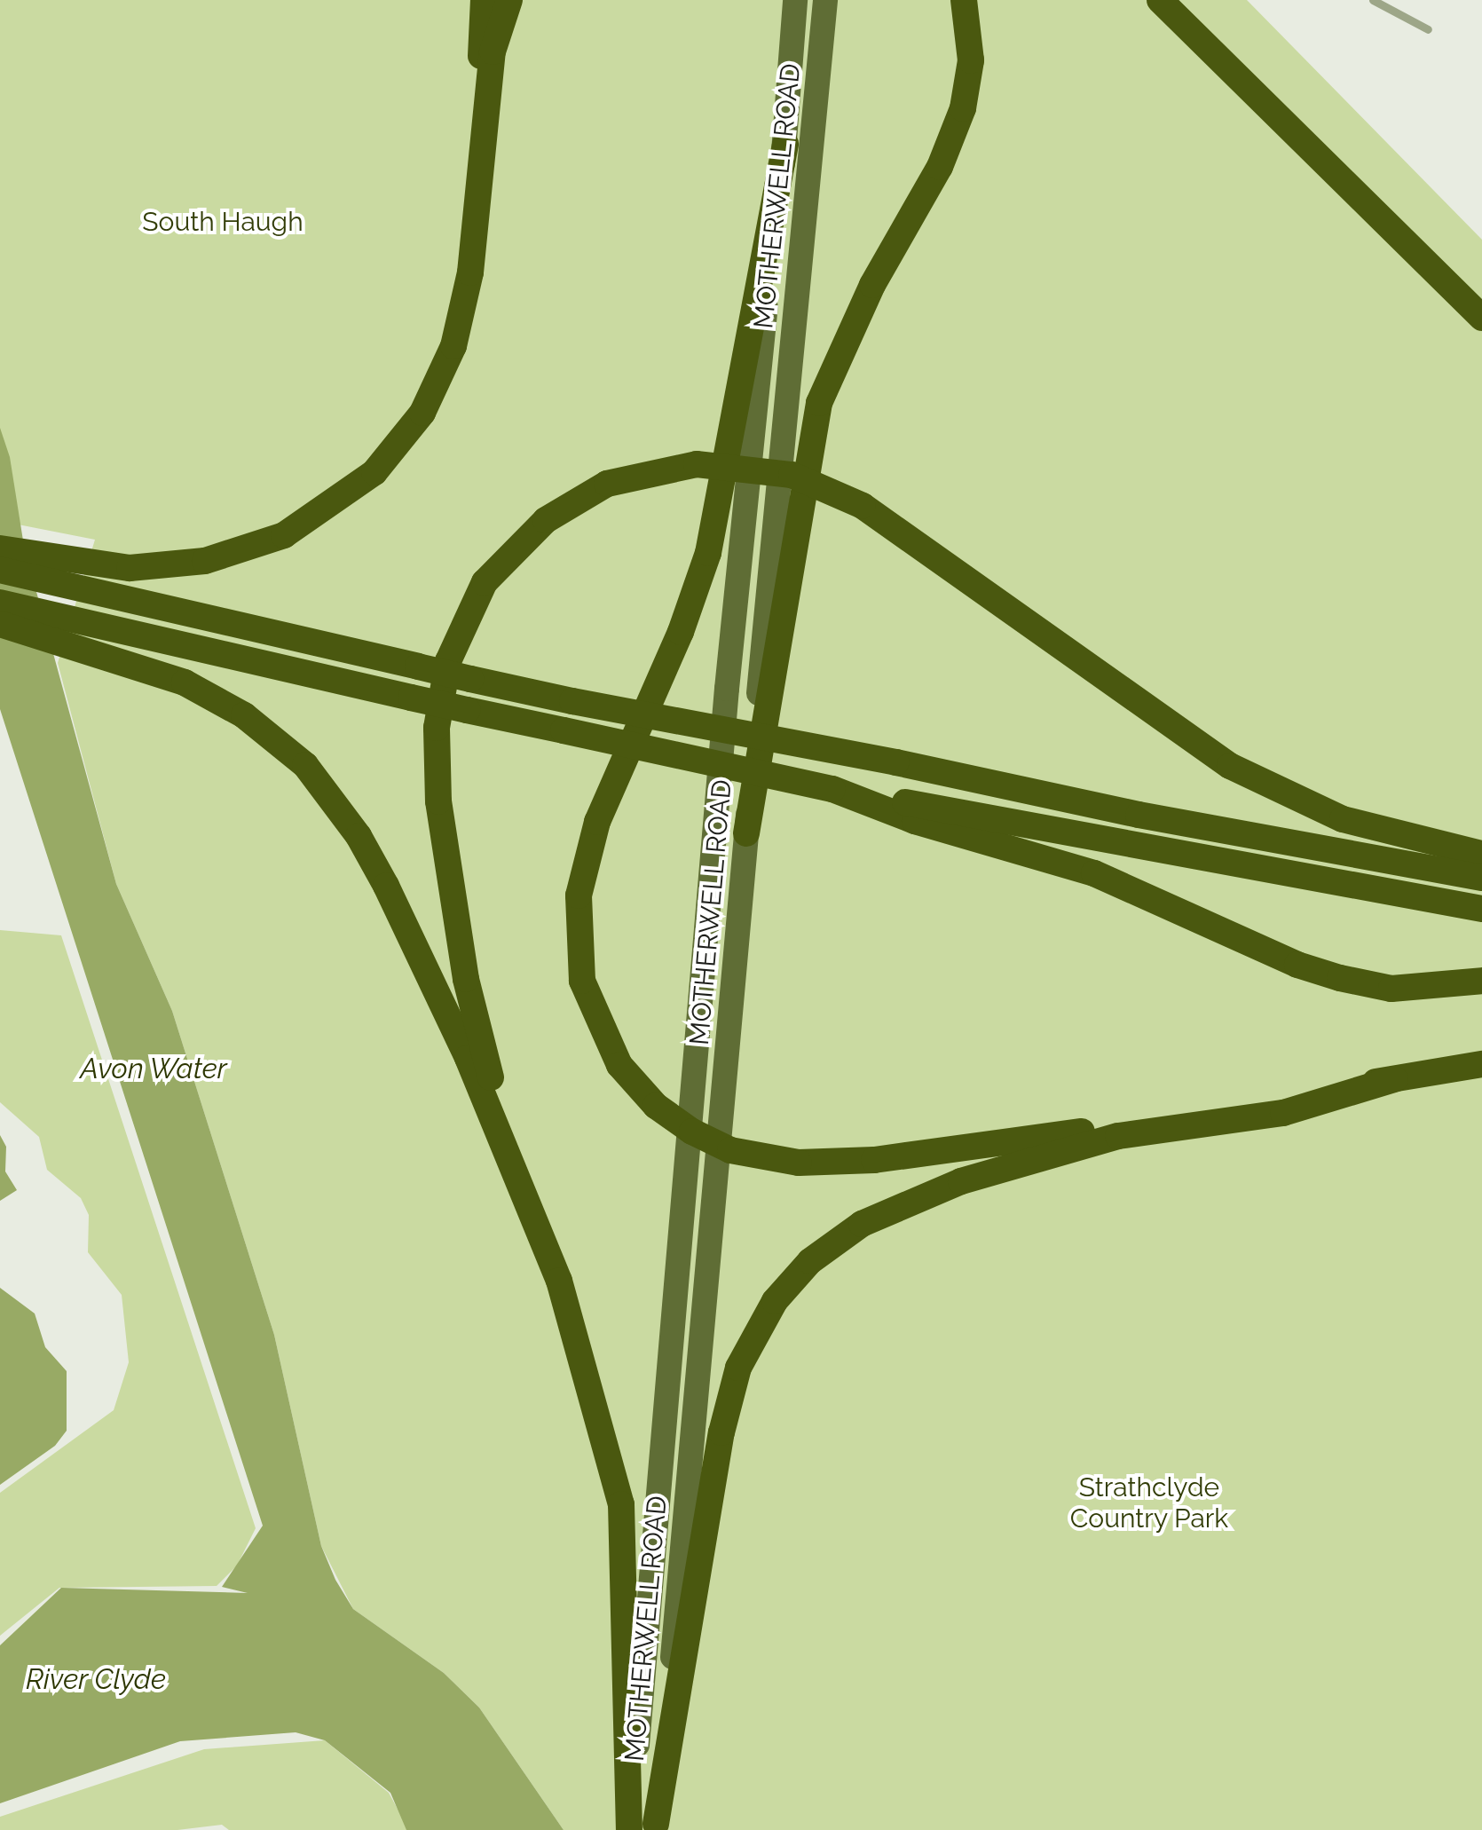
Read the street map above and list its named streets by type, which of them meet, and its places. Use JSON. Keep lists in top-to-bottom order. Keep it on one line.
{"streets":{"main road":["MOTHERWELL ROAD"]},"water":["Avon Water","River Clyde"],"parks":["South Haugh","Strathclyde Country Park"]}
